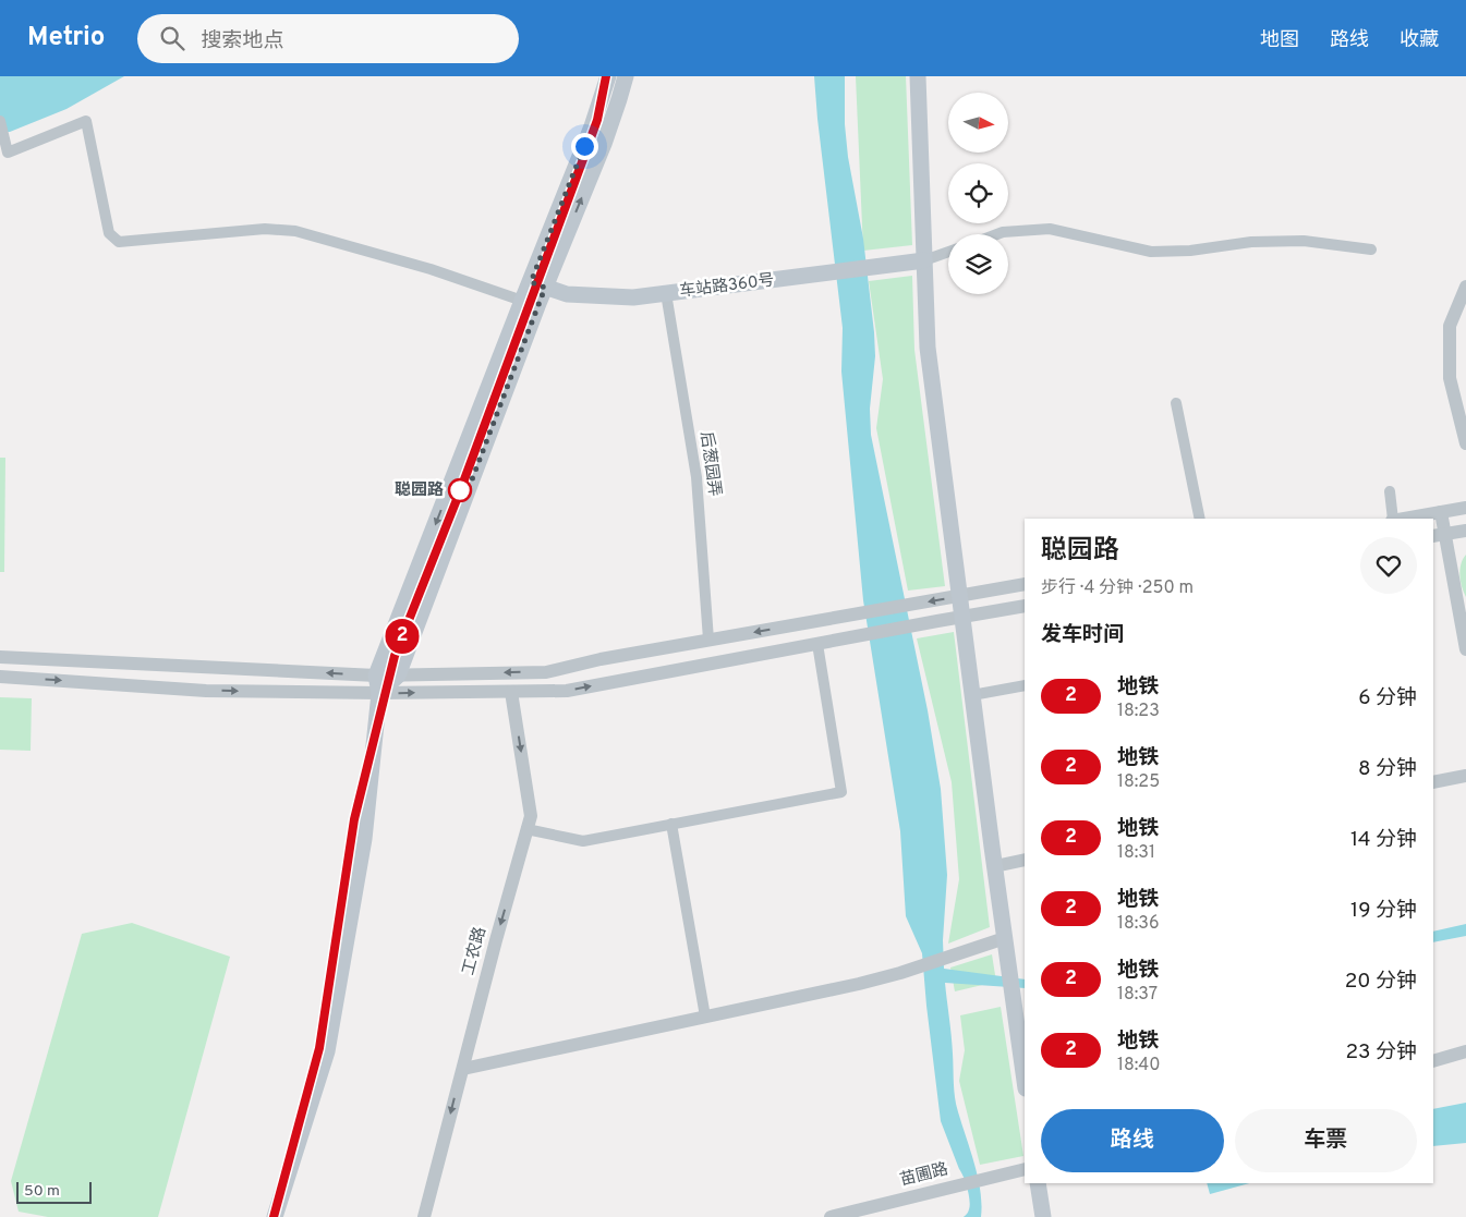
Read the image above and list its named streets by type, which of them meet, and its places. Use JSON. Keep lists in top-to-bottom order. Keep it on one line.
{"streets":{"main road":["车站路360号"],"street":["后葱园弄","工农路","苗圃路"]},"crossings":[["车站路360号","后葱园弄"]],"one_way":["工农路"],"places":["聪园路"],"lines":["metro line 2"],"scale_bar":"50 m","north":"right","page":{"header":"Metrio","search":"搜索地点","nav":["地图","路线","收藏"],"on_map":"2","heading":[["聪园路","步行 · 4 分钟 · 250 m"],"发车时间"],"list":[{"mark":"2","name":"地铁","note":"18:23","value":"6 分钟"},{"mark":"2","name":"地铁","note":"18:25","value":"8 分钟"},{"mark":"2","name":"地铁","note":"18:31","value":"14 分钟"},{"mark":"2","name":"地铁","note":"18:36","value":"19 分钟"},{"mark":"2","name":"地铁","note":"18:37","value":"20 分钟"},{"mark":"2","name":"地铁","note":"18:40","value":"23 分钟"}],"buttons":["路线","车票"],"scale":"50 m"}}
